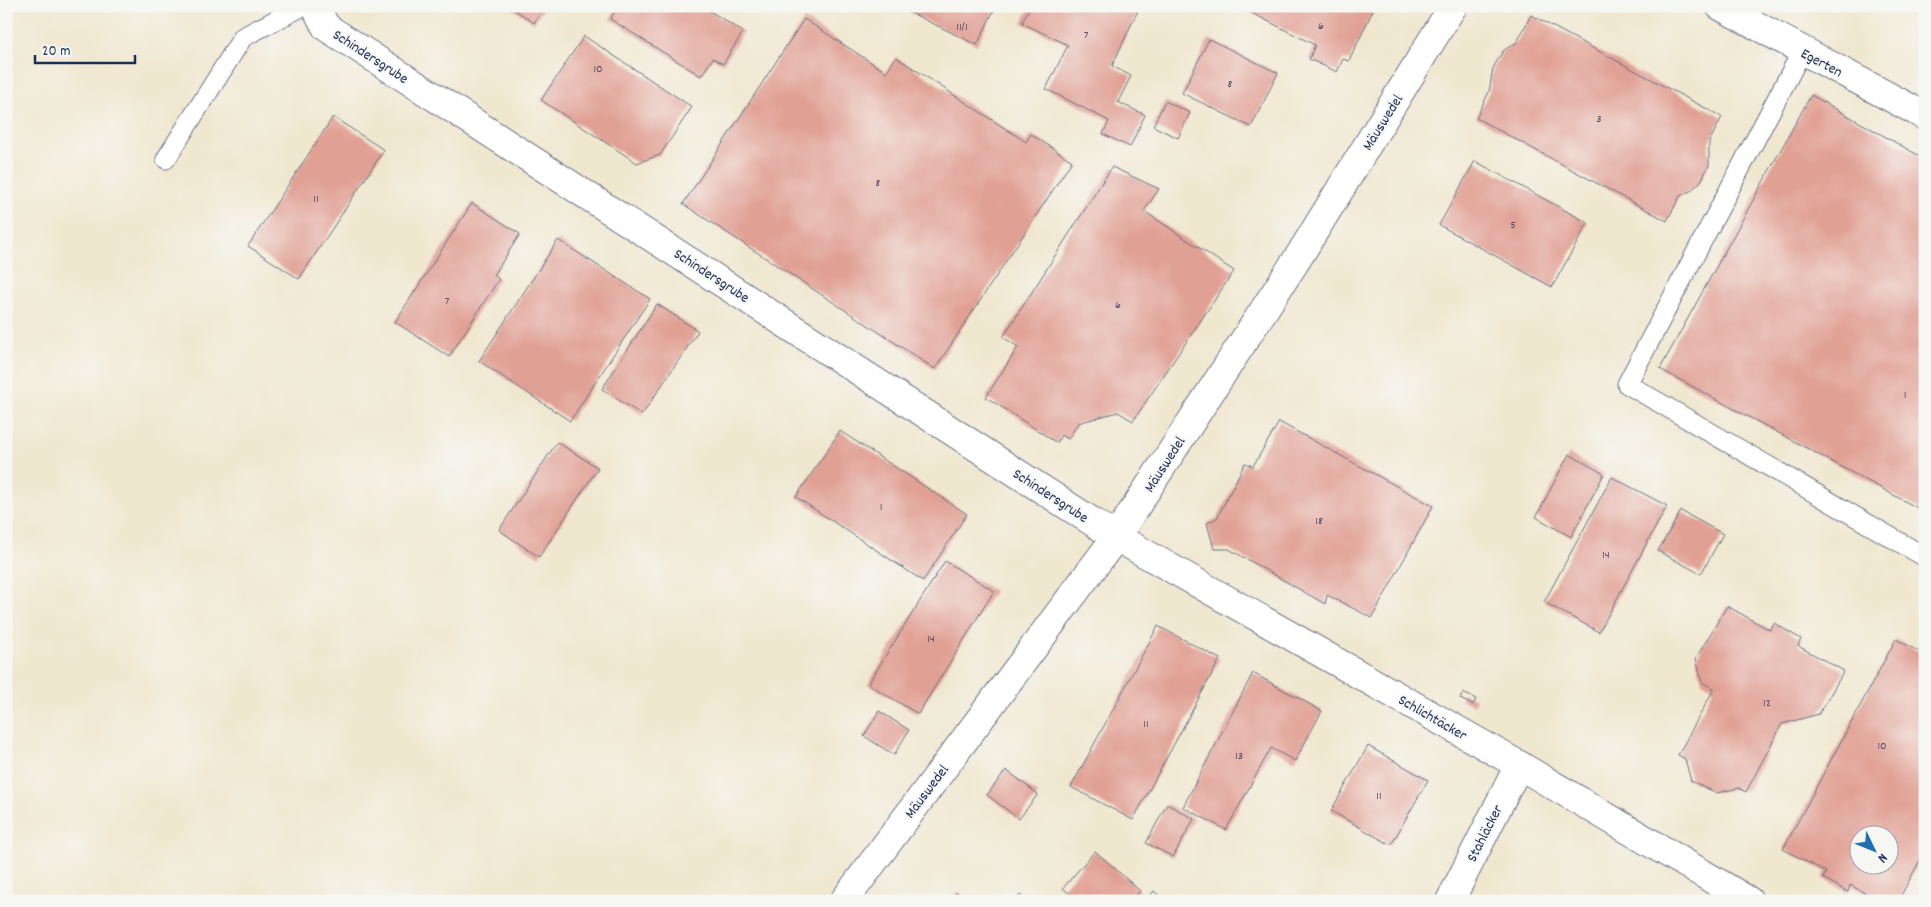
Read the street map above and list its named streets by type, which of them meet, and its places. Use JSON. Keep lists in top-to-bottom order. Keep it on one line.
{"streets":{"street":["Schindersgrube","Egerten","Mäuswedel","Schlichtäcker","Stahläcker"]},"crossings":[["Schindersgrube","Mäuswedel"],["Schindersgrube","Schlichtäcker"],["Mäuswedel","Schlichtäcker"],["Schlichtäcker","Stahläcker"]],"house_numbers":["6","11/1","7","10","8","3","8","11","5","7","6","1","1","18","14","14","12","11","10","13","11"],"scale_bar":"20 m","north":"bottom right"}
